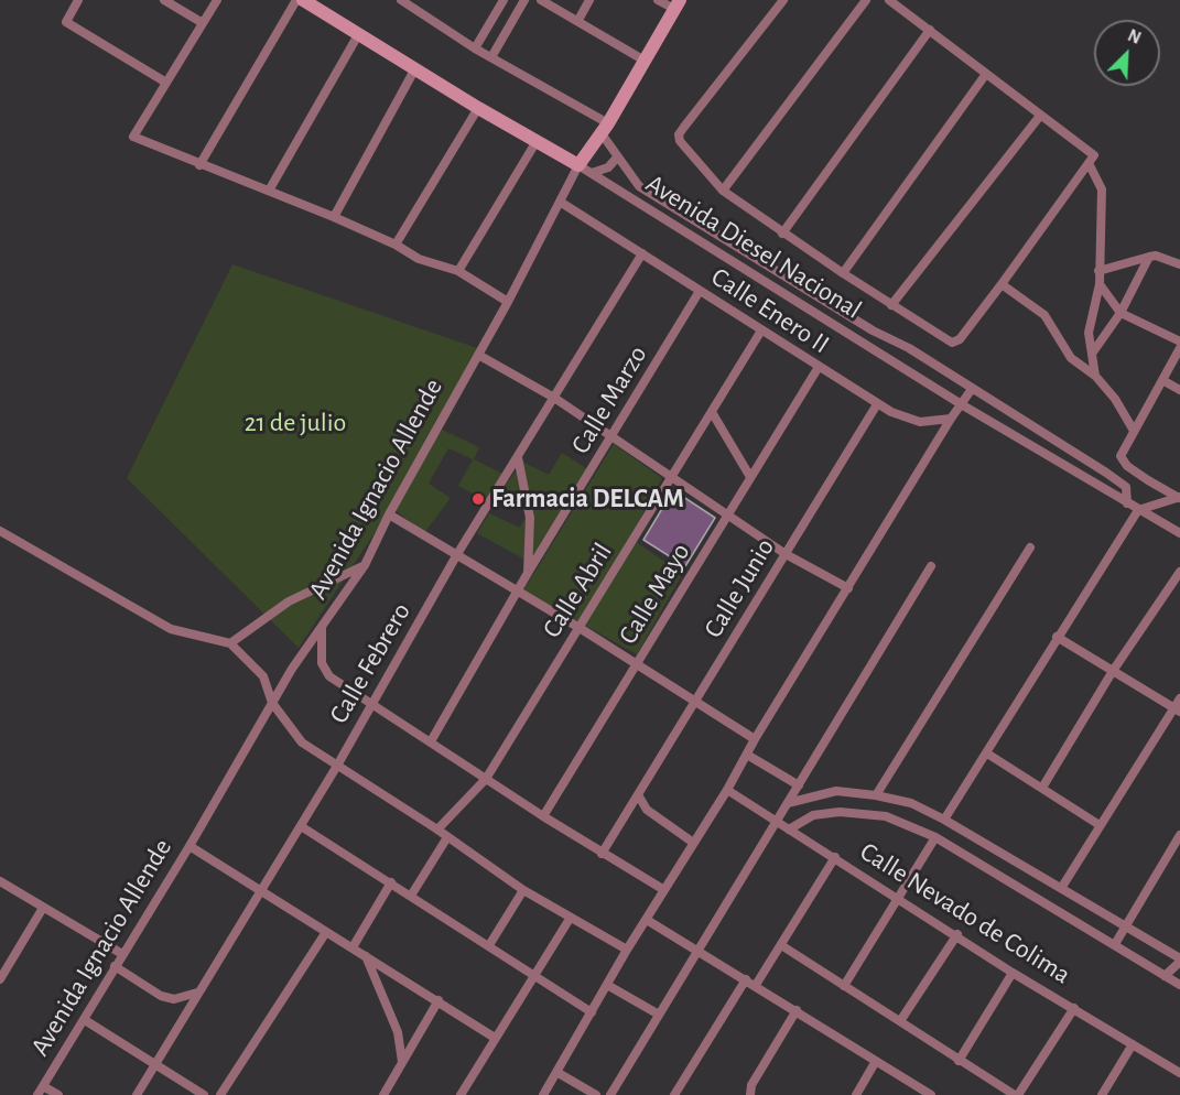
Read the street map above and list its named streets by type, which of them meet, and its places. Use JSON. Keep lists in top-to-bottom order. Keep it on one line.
{"streets":{"street":["Avenida Diesel Nacional","Calle Enero II","Calle Marzo","Avenida Ignacio Allende","Calle Junio","Calle Abril","Calle Mayo","Calle Febrero","Calle Nevado de Colima"]},"crossings":[["Avenida Diesel Nacional","Avenida Ignacio Allende"],["Calle Enero II","Calle Marzo"],["Calle Enero II","Avenida Ignacio Allende"],["Calle Enero II","Calle Junio"],["Calle Enero II","Calle Abril"],["Calle Enero II","Calle Mayo"],["Calle Enero II","Calle Febrero"]],"parks":["21 de julio"],"places":["Farmacia DELCAM"],"north":"top right"}
